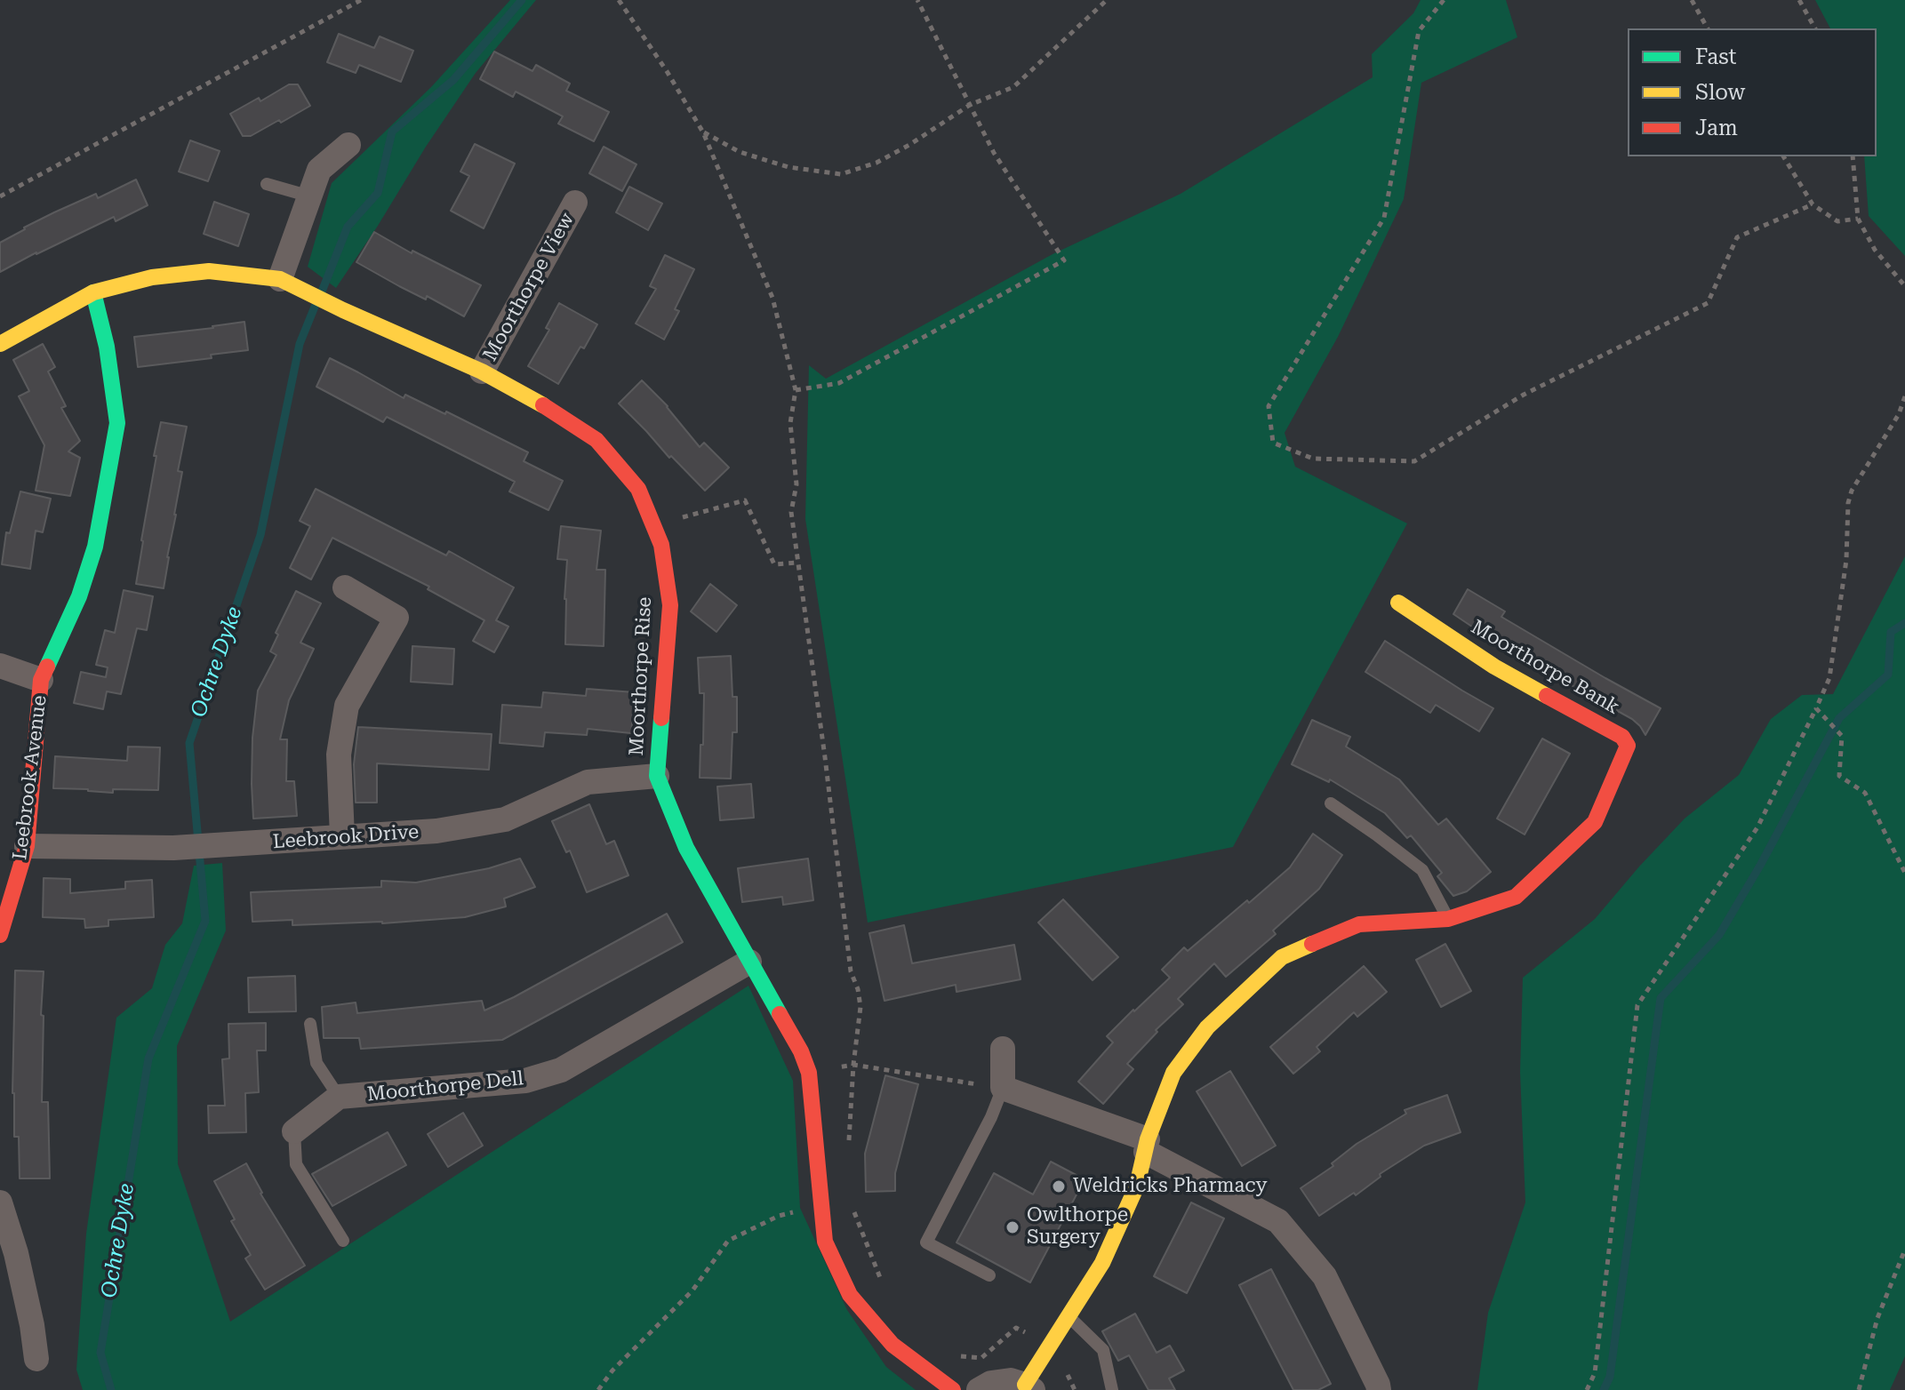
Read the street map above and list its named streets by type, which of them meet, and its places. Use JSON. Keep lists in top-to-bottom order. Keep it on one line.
{"streets":{"street":["Moorthorpe View","Moorthorpe Bank","Moorthorpe Rise","Leebrook Avenue","Leebrook Drive","Moorthorpe Dell"]},"crossings":[["Moorthorpe View","Moorthorpe Rise"],["Moorthorpe Rise","Leebrook Avenue"],["Moorthorpe Rise","Leebrook Drive"],["Moorthorpe Rise","Moorthorpe Dell"],["Leebrook Avenue","Leebrook Drive"]],"water":["Ochre Dyke"],"places":["Weldricks Pharmacy","Owlthorpe Surgery"],"legend":["Fast","Slow","Jam"]}
